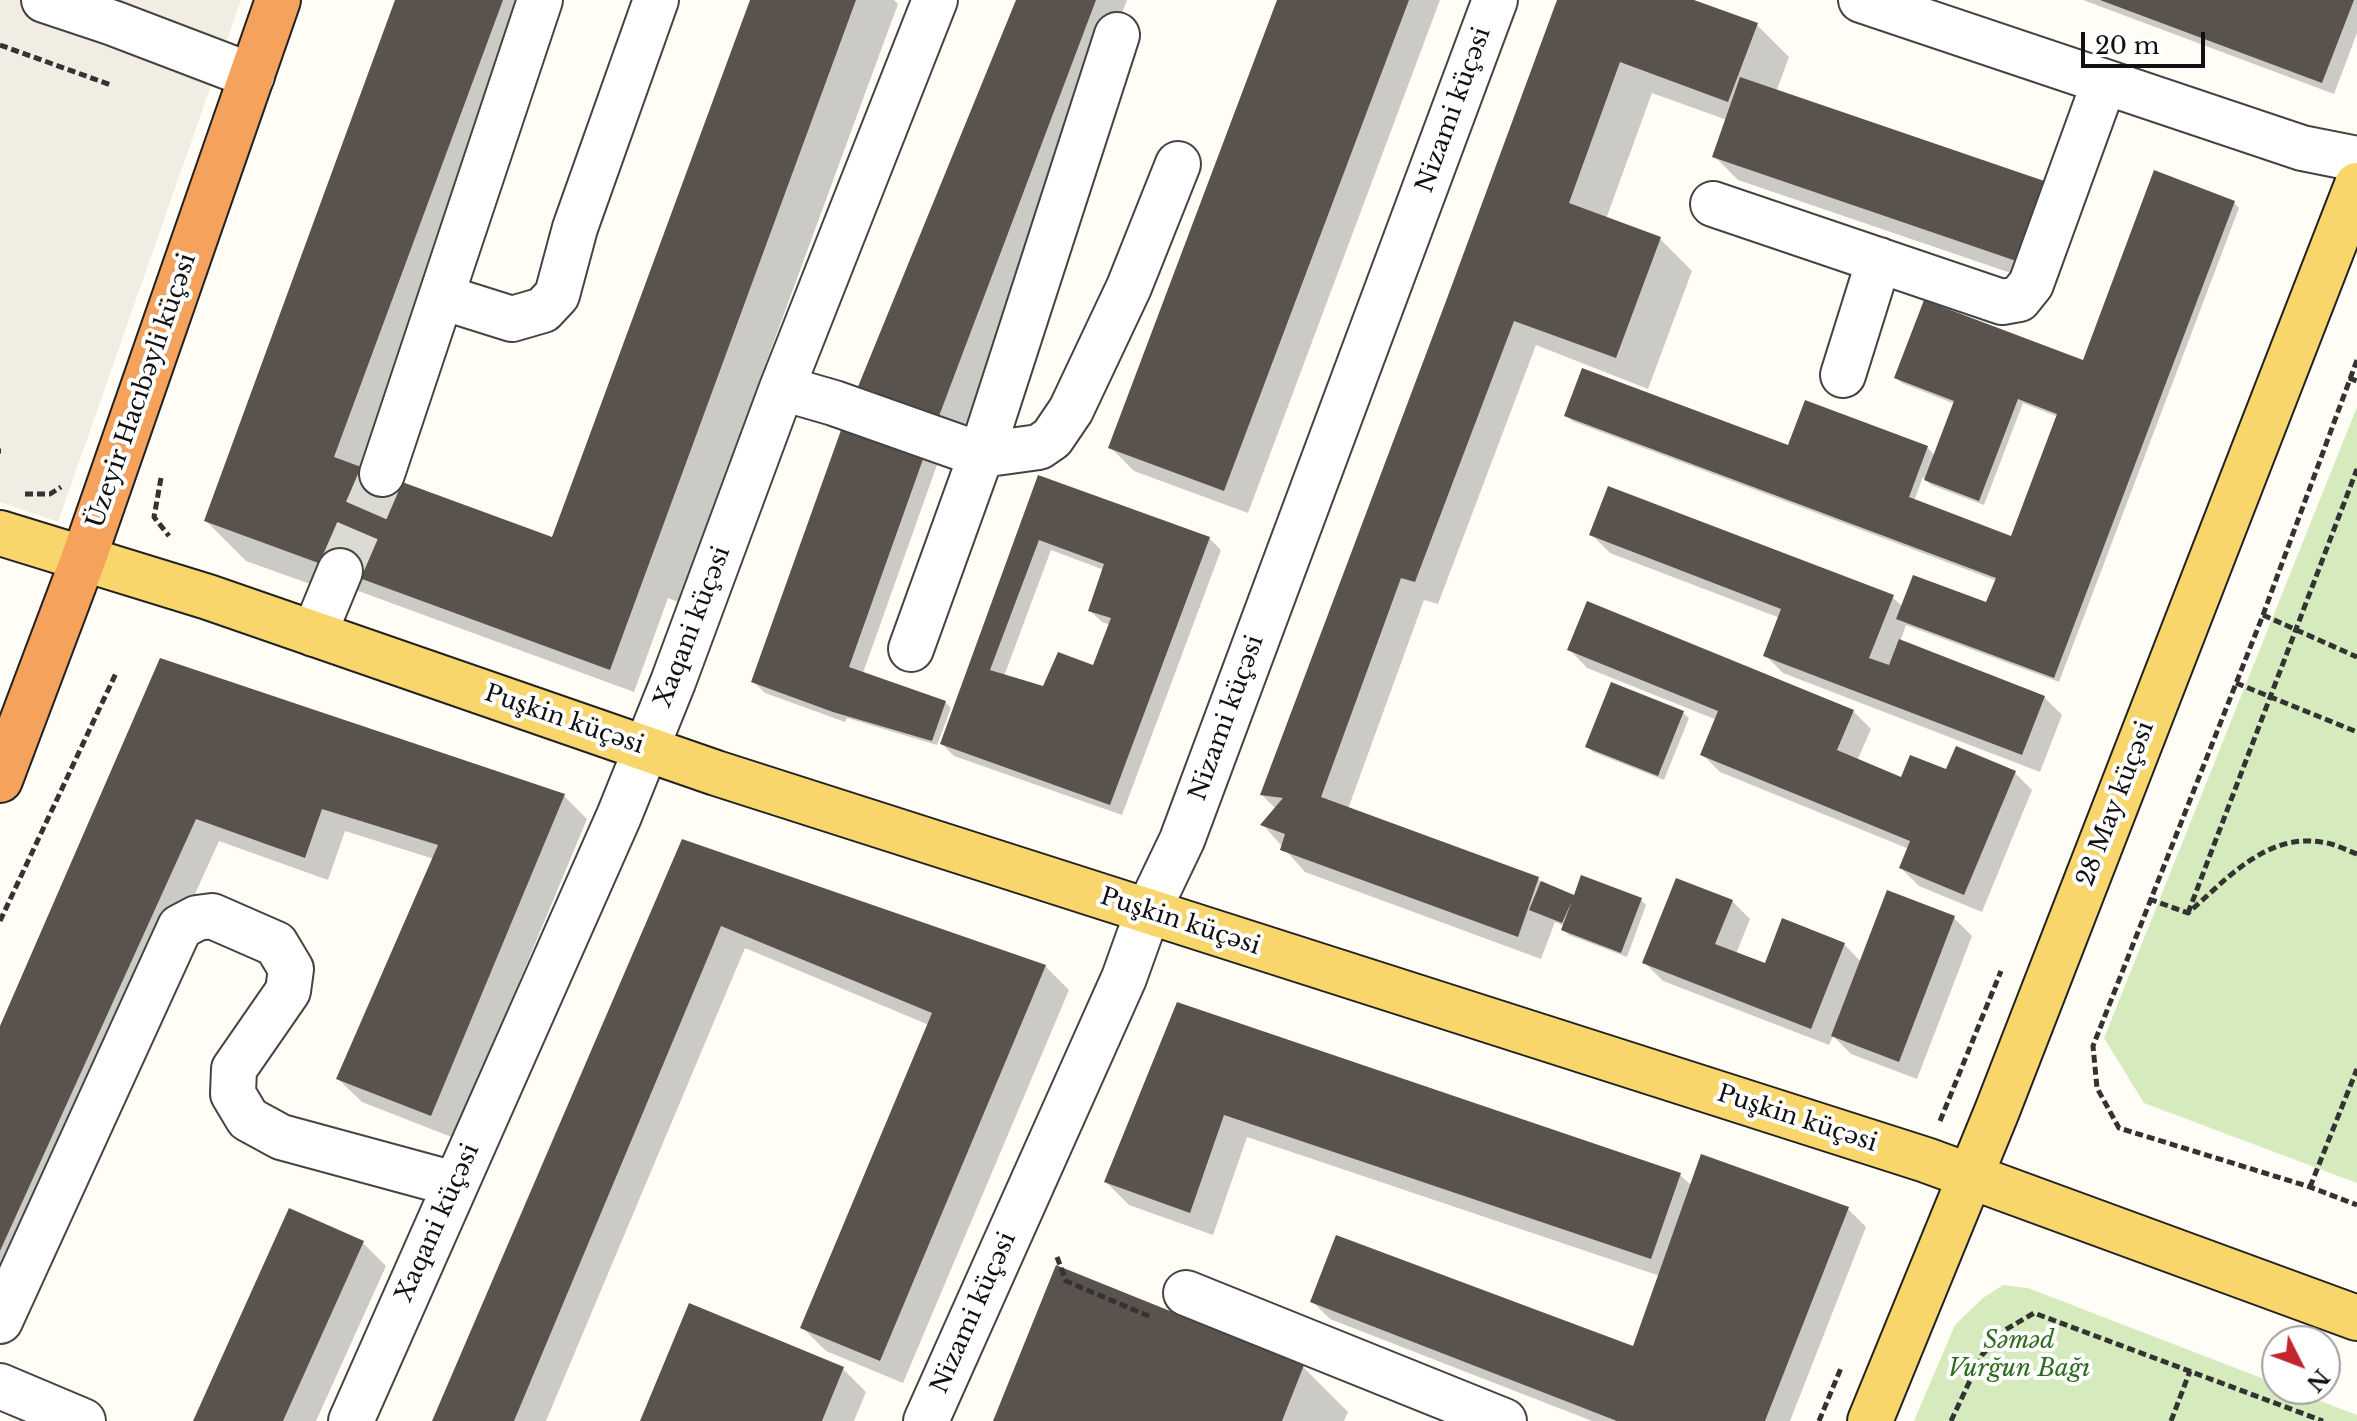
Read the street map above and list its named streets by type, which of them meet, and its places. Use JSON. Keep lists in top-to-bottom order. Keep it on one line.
{"streets":{"highway":["Üzeyir Hacıbəyli küçəsi"],"main road":["Puşkin küçəsi","28 May küçəsi"],"street":["Nizami küçəsi","Xaqani küçəsi"]},"crossings":[["Nizami küçəsi","Puşkin küçəsi"],["Üzeyir Hacıbəyli küçəsi","Puşkin küçəsi"],["Xaqani küçəsi","Puşkin küçəsi"],["Puşkin küçəsi","28 May küçəsi"]],"parks":["Səməd Vurğun Bağı"],"scale_bar":"20 m","north":"bottom right"}
